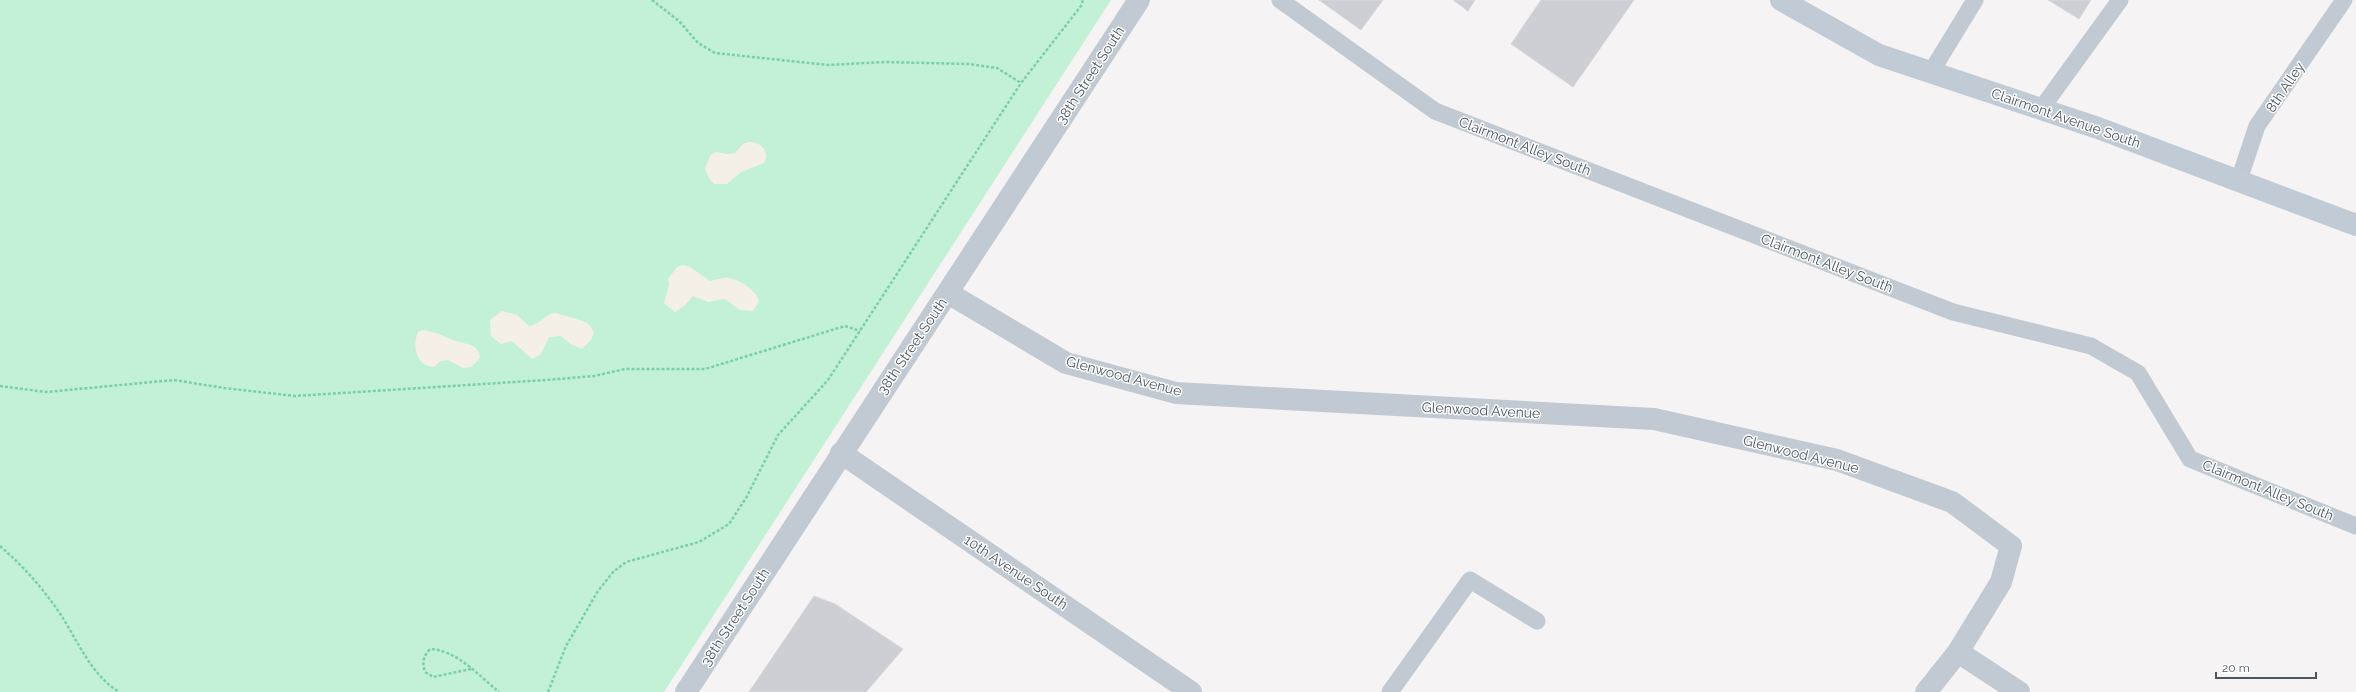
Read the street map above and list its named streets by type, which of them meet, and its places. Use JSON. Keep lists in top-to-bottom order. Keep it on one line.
{"streets":{"street":["38th Street South","Clairmont Avenue South","Glenwood Avenue","10th Avenue South"],"lane":["8th Alley","Clairmont Alley South"]},"crossings":[["38th Street South","Glenwood Avenue"],["38th Street South","10th Avenue South"],["8th Alley","Clairmont Avenue South"]],"scale_bar":"20 m"}
